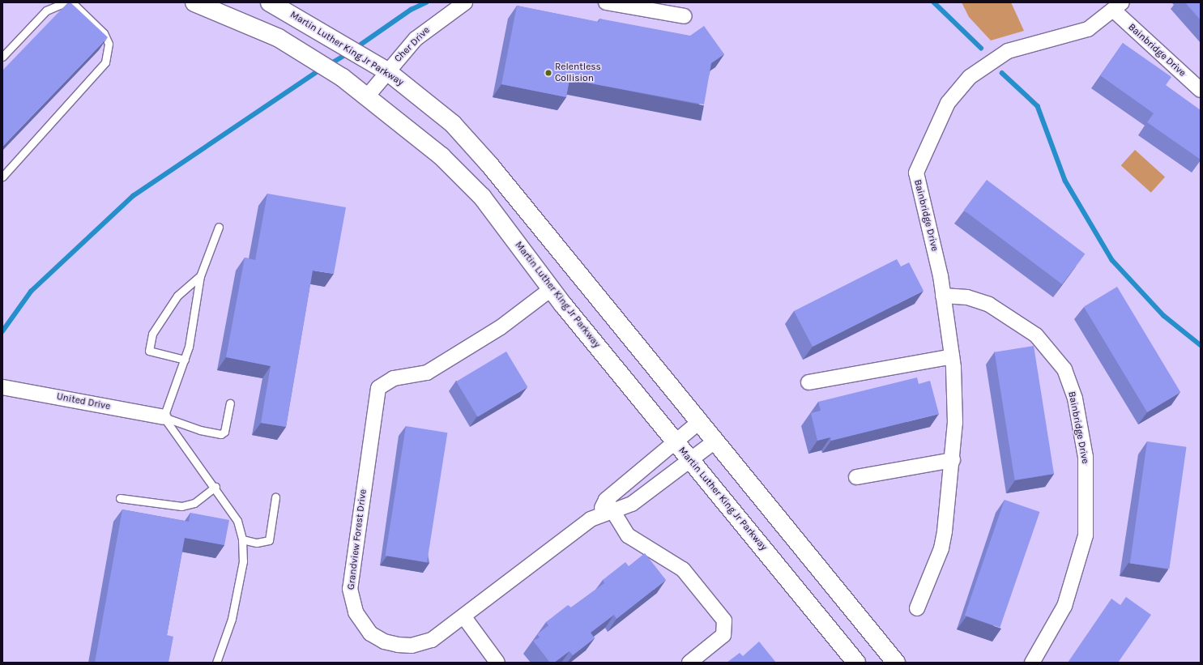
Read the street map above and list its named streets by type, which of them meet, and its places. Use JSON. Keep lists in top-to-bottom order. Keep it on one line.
{"streets":{"main road":["Martin Luther King Jr Parkway"],"street":["Cher Drive","Bainbridge Drive","United Drive","Grandview Forest Drive"]},"crossings":[["Cher Drive","Martin Luther King Jr Parkway"],["Martin Luther King Jr Parkway","Grandview Forest Drive"]],"places":["Relentless Collision"]}
